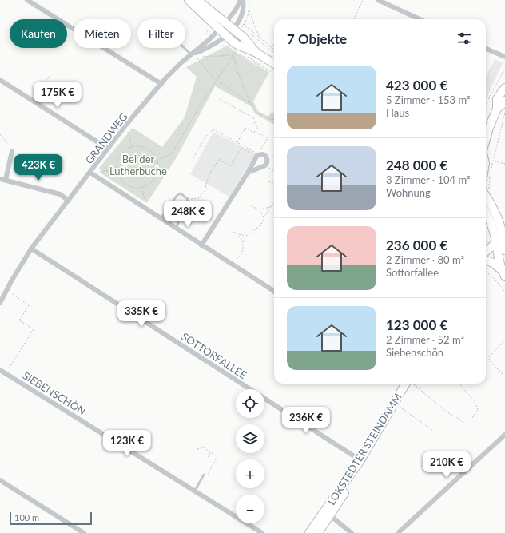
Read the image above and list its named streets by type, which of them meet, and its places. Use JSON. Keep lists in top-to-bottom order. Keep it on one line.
{"streets":{"main road":["LOKSTEDTER STEINDAMM"],"street":["GRANDWEG","SOTTORFALLEE","SIEBENSCHÖN"]},"crossings":[["GRANDWEG","SOTTORFALLEE"],["SOTTORFALLEE","LOKSTEDTER STEINDAMM"]],"parks":["Bei der Lutherbuche"],"scale_bar":"100 m","page":{"chip":["Kaufen","Mieten","Filter"],"heading":"7 Objekte","list":[{"name":"423 000 €","note":"5 Zimmer · 153 m² · Haus"},{"name":"248 000 €","note":"3 Zimmer · 104 m² · Wohnung"},{"name":"236 000 €","note":"2 Zimmer · 80 m² · Sottorfallee"},{"name":"123 000 €","note":"2 Zimmer · 52 m² · Siebenschön"}],"price":["175K €","423K €","248K €","335K €","236K €","123K €","210K €"],"map_buttons":["+","−"],"scale":"100 m"}}
